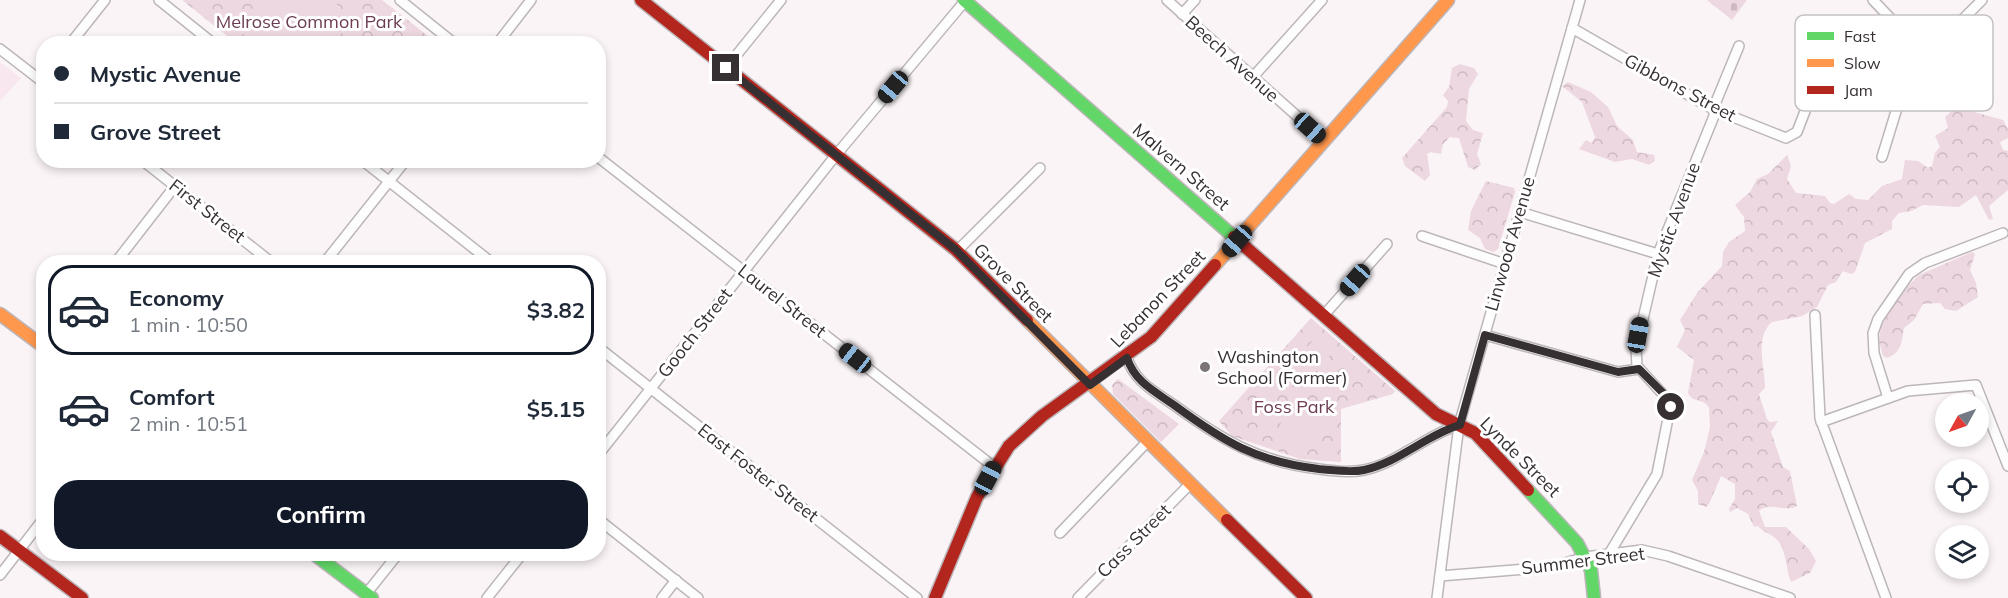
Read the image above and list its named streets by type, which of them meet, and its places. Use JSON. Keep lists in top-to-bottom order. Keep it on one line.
{"streets":{"street":["Beech Avenue","Gibbons Street","Malvern Street","First Street","Mystic Avenue","Linwood Avenue","Grove Street","Lebanon Street","Laurel Street","Gooch Street","Lynde Street","East Foster Street","Cass Street","Summer Street"]},"crossings":[["Beech Avenue","Lebanon Street"],["Gibbons Street","Mystic Avenue"],["Gibbons Street","Linwood Avenue"],["Malvern Street","Linwood Avenue"],["Malvern Street","Lebanon Street"],["Malvern Street","Gooch Street"],["Malvern Street","Lynde Street"],["Linwood Avenue","Lynde Street"],["Linwood Avenue","Summer Street"],["Grove Street","Lebanon Street"],["Grove Street","Gooch Street"],["Grove Street","Cass Street"],["Lebanon Street","Laurel Street"],["Lebanon Street","Lynde Street"],["Laurel Street","Gooch Street"],["Gooch Street","East Foster Street"],["Lynde Street","Summer Street"]],"parks":["Melrose Common Park","Foss Park"],"places":["Washington School (Former)"],"legend":["Fast","Slow","Jam"],"north":"bottom left","page":{"banner":["Mystic Avenue","Grove Street"],"list":[{"name":"Economy","note":"1 min · 10:50","value":"$3.82"},{"name":"Comfort","note":"2 min · 10:51","value":"$5.15"}],"buttons":"Confirm"}}
